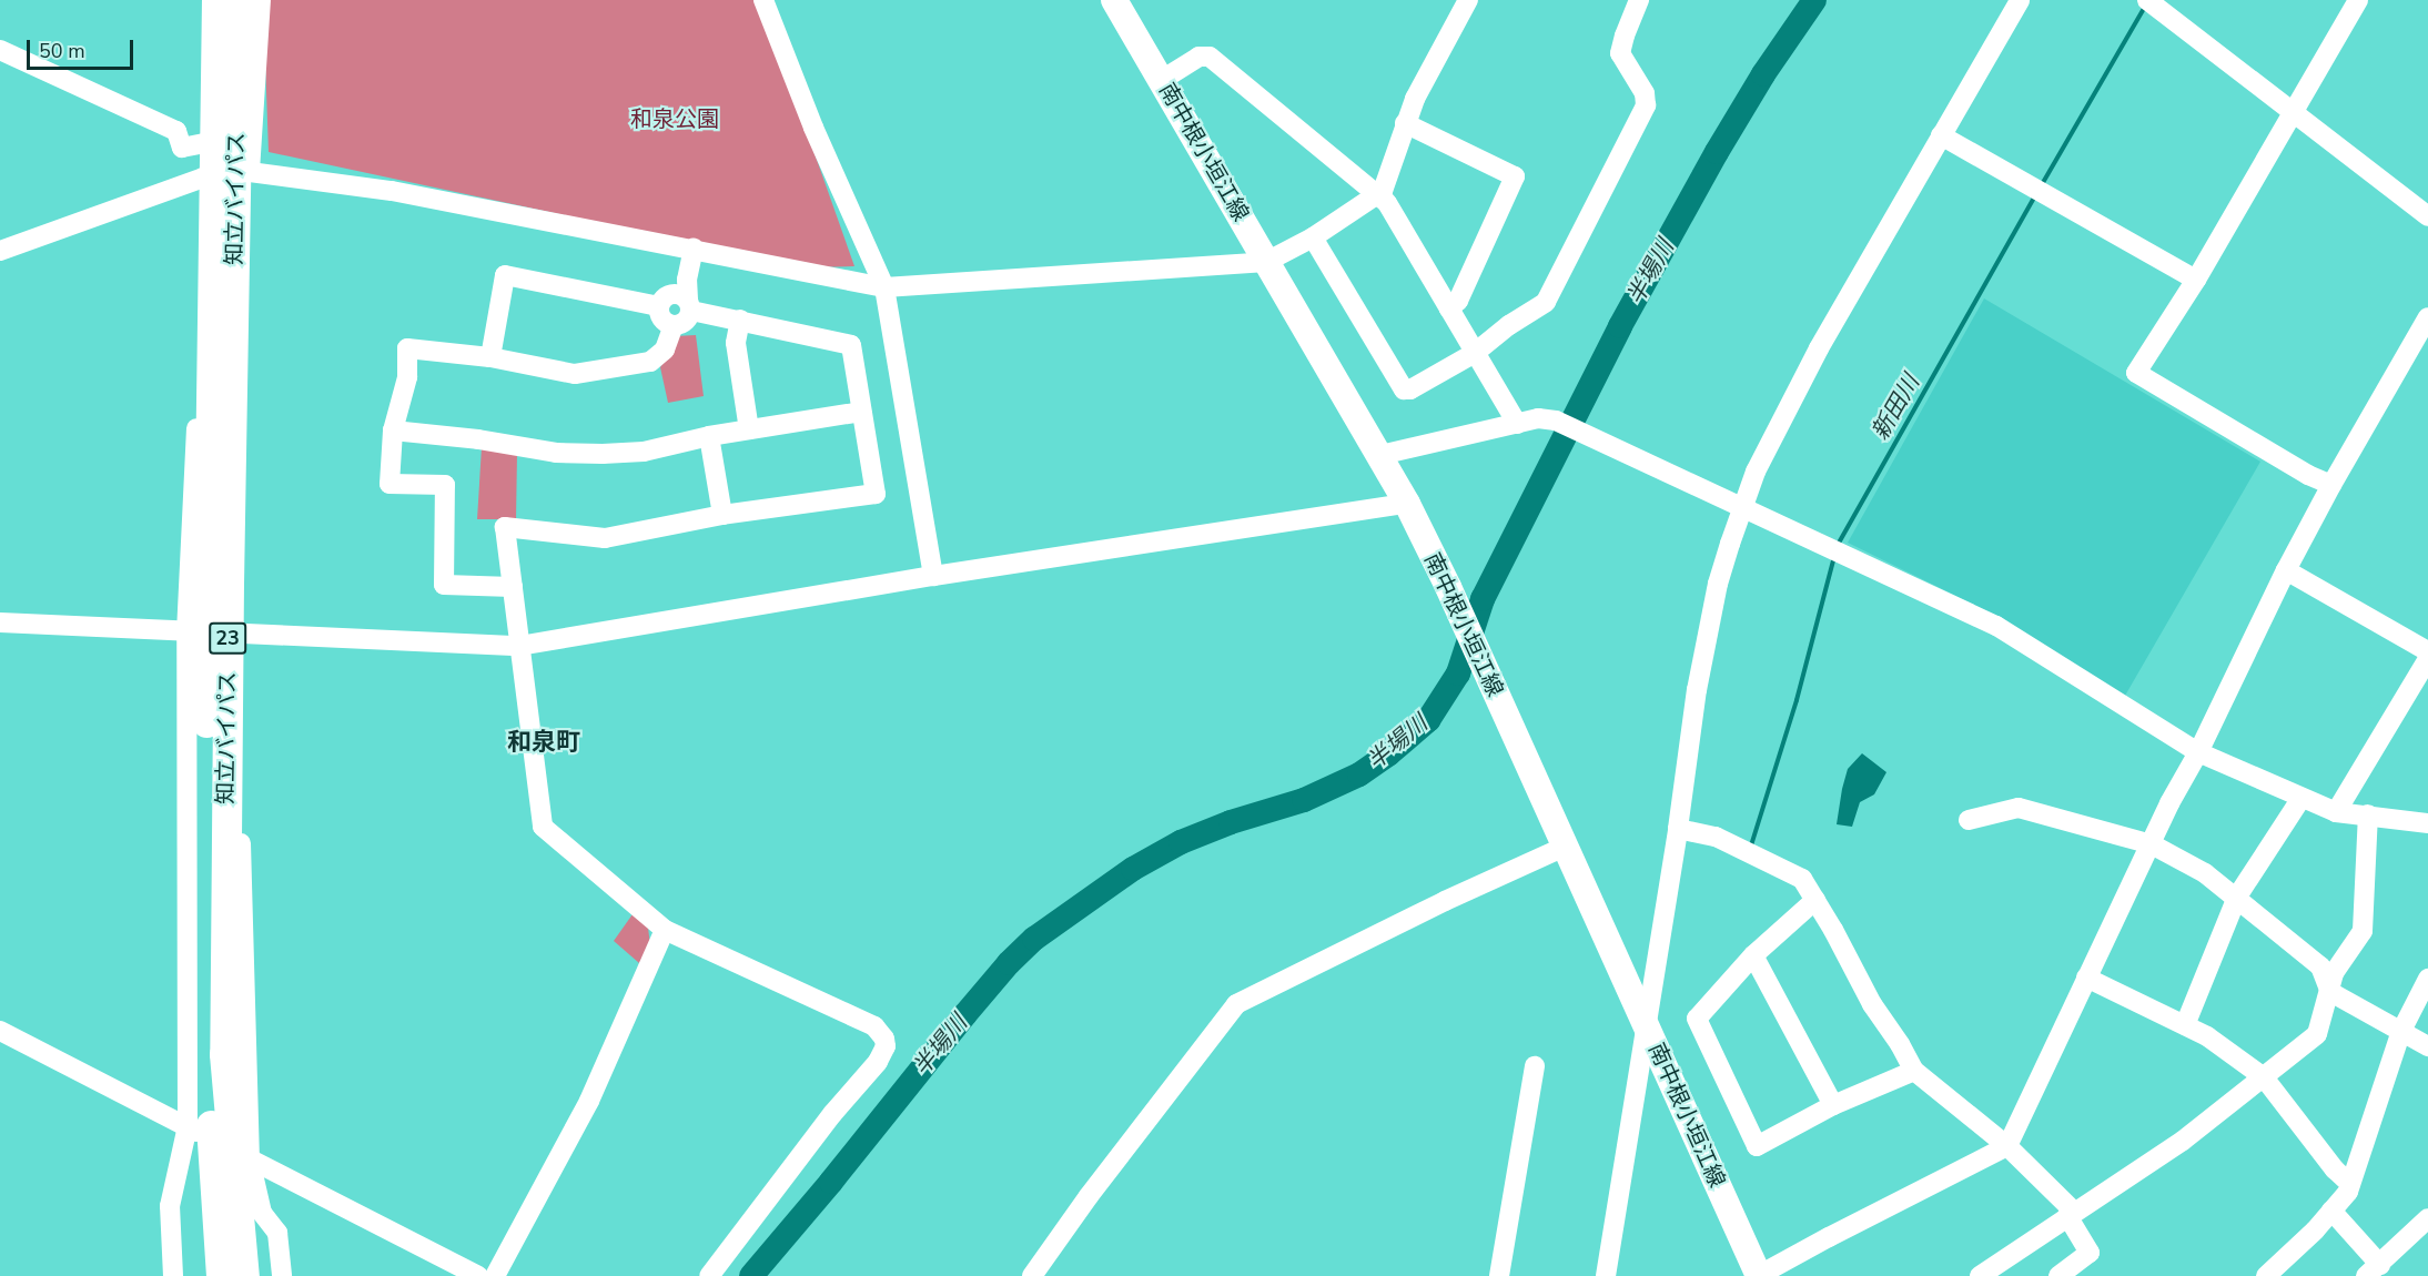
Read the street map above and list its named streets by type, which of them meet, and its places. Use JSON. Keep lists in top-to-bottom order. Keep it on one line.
{"streets":{"highway":["知立バイパス","23"],"main road":["南中根小垣江線"]},"districts":["和泉町"],"water":["半場川","新田川"],"parks":["和泉公園"],"scale_bar":"50 m"}
